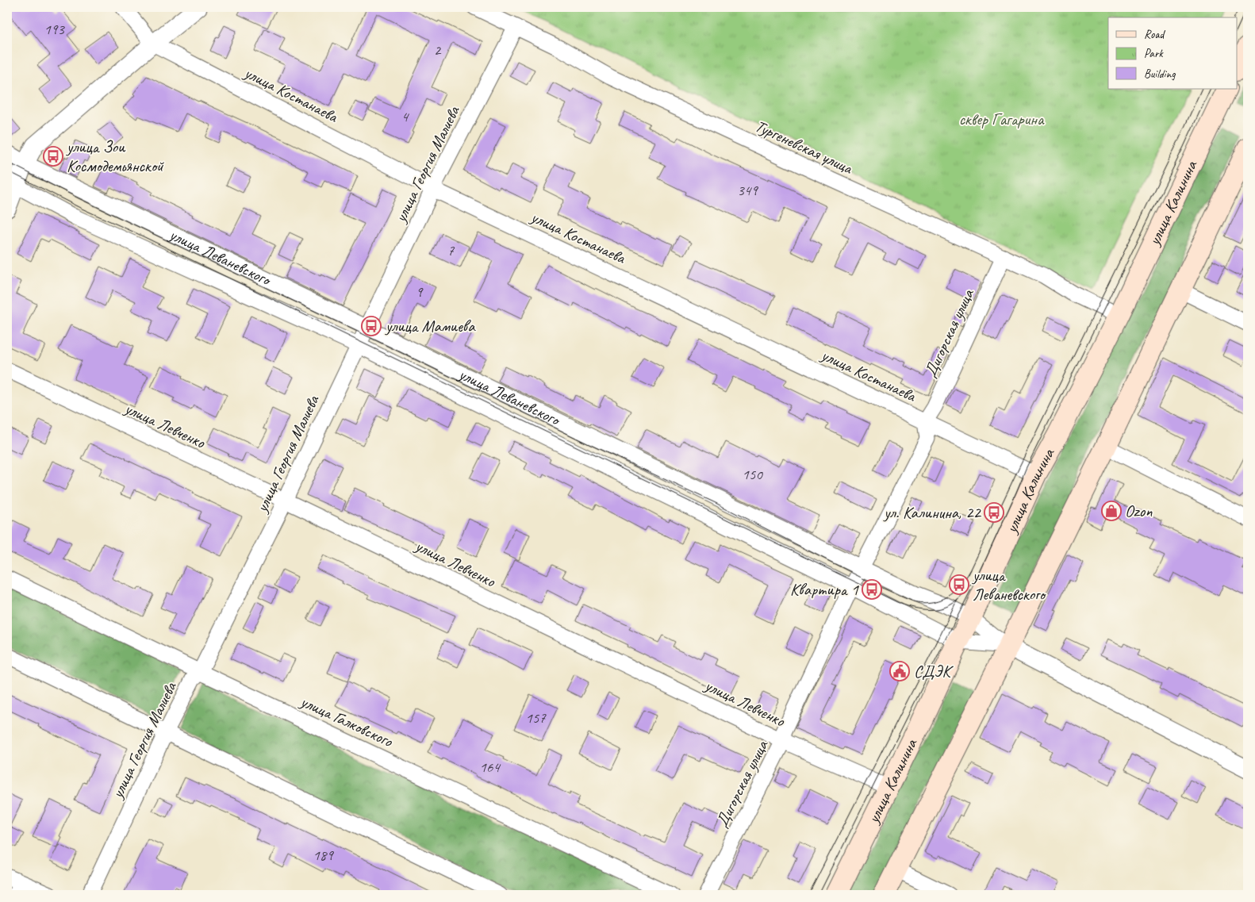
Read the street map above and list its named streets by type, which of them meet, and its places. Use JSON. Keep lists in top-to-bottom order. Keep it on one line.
{"streets":{"main road":["улица Калинина"],"street":["улица Костанаева","Тургеневская улица","улица Георгия Малиева","улица Леваневского","Дигорская улица","улица Левченко","улица Галковского"]},"crossings":[["улица Костанаева","улица Георгия Малиева"],["улица Костанаева","улица Калинина"],["улица Костанаева","Дигорская улица"],["Тургеневская улица","улица Георгия Малиева"],["Тургеневская улица","улица Калинина"],["Тургеневская улица","Дигорская улица"],["улица Георгия Малиева","улица Леваневского"],["улица Георгия Малиева","улица Левченко"],["улица Георгия Малиева","улица Галковского"],["улица Калинина","улица Леваневского"],["улица Калинина","улица Левченко"],["улица Леваневского","Дигорская улица"],["Дигорская улица","улица Левченко"]],"parks":["сквер Гагарина"],"places":{"bus stop":["улица Зои Космодемьянской","улица Мамиева","ул. Калинина, 22","улица Леваневского","Квартира 1"],"shop":["Ozon"],"public building":["СДЭК"]},"house_numbers":["193","2","4","349","7","9","150","157","164","189"],"legend":["Road","Park","Building"]}
